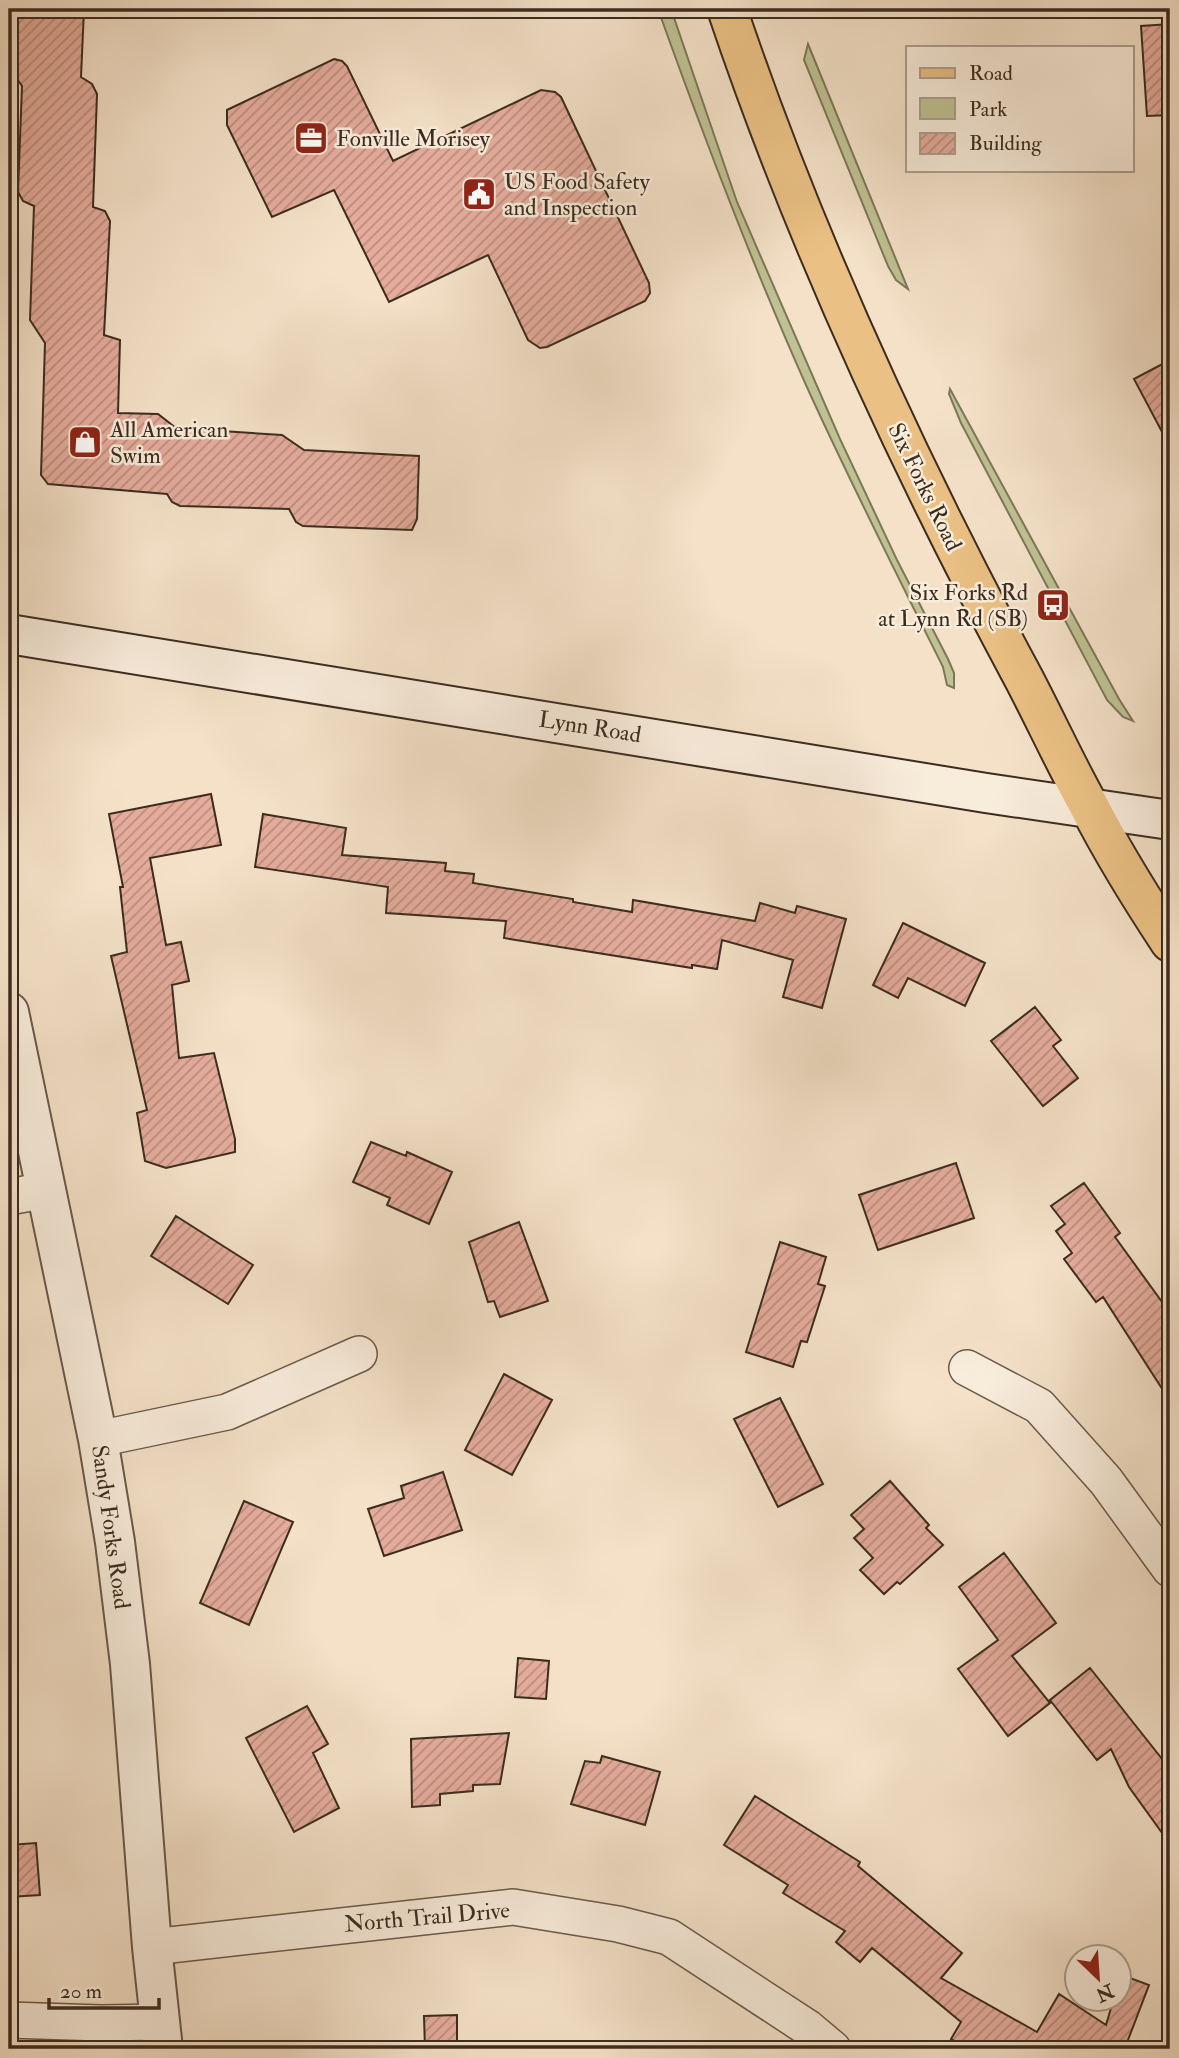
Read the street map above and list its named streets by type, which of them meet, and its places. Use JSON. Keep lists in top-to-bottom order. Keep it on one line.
{"streets":{"main road":["Six Forks Road","Lynn Road","Sandy Forks Road"],"street":["North Trail Drive"]},"crossings":[["Six Forks Road","Lynn Road"],["Sandy Forks Road","North Trail Drive"]],"places":{"office":["Fonville Morisey"],"public building":["US Food Safety and Inspection"],"shop":["All American Swim"],"bus stop":["Six Forks Rd at Lynn Rd (SB)"]},"legend":["Road","Park","Building"],"scale_bar":"20 m","north":"bottom right"}
